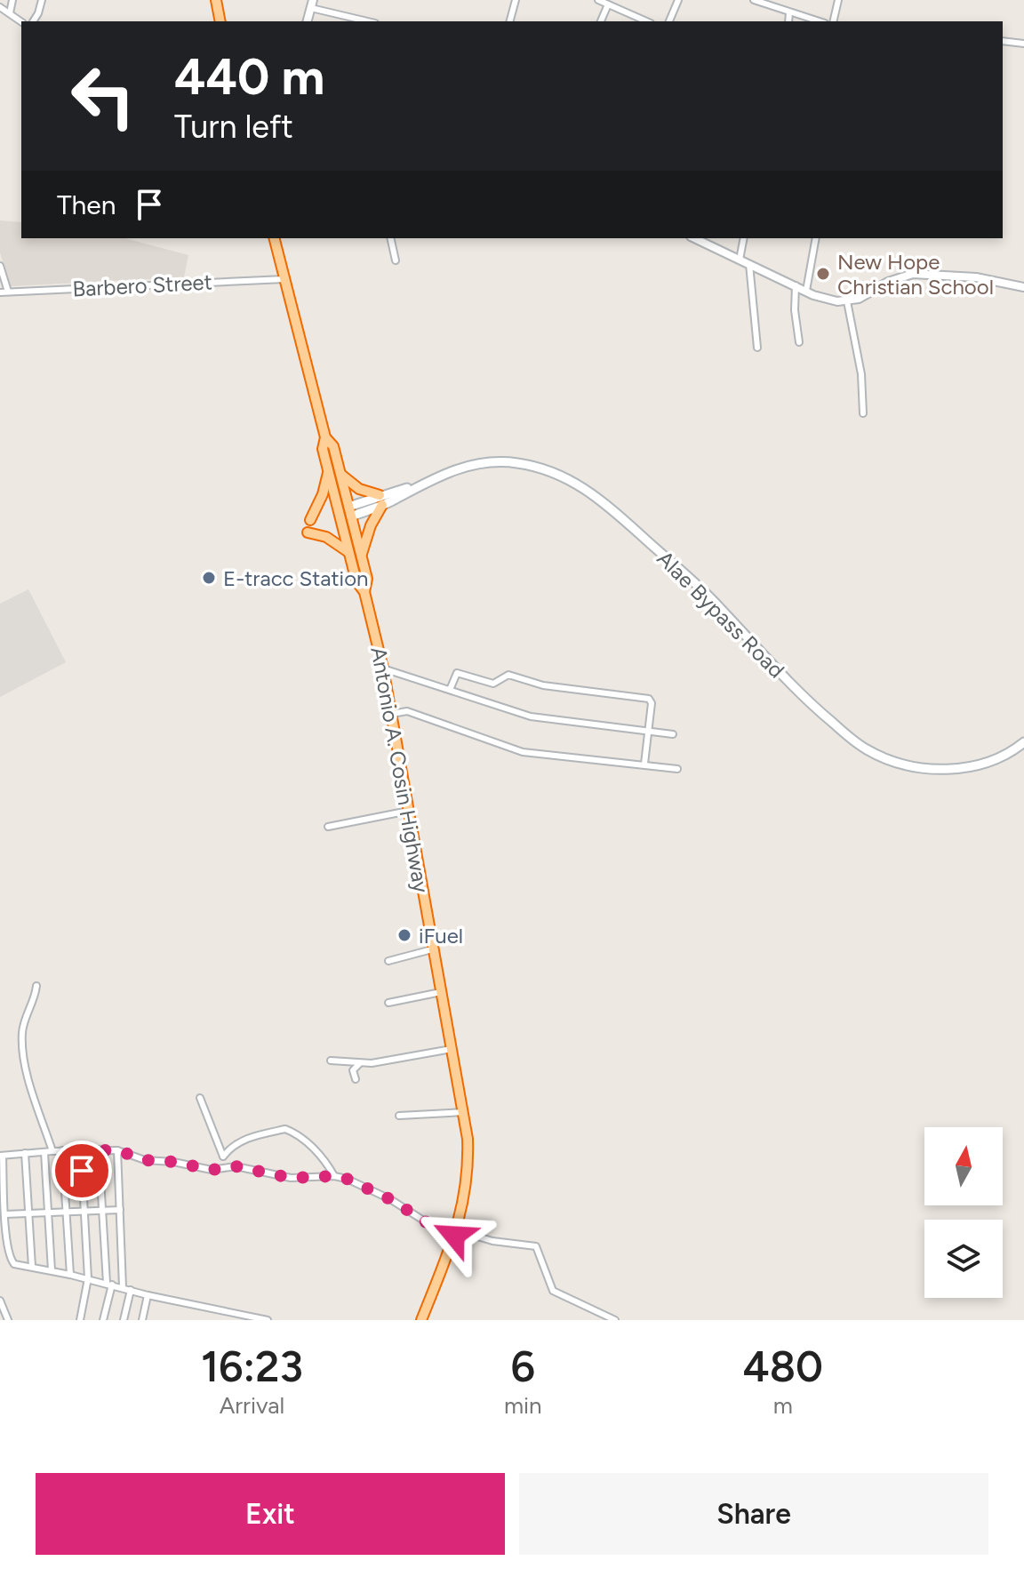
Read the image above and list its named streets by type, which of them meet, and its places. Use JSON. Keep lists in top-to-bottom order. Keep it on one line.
{"streets":{"highway":["Antonio A. Cosin Highway"],"main road":["Alae Bypass Road"],"street":["Barbero Street"]},"crossings":[["Barbero Street","Antonio A. Cosin Highway"],["Alae Bypass Road","Antonio A. Cosin Highway"]],"places":["New Hope Christian School","E-tracc Station","iFuel"],"north":"top","page":{"turn":["440 m","Turn left"],"then":"Then","eta":["16:23","Arrival","6","min","480","m"],"buttons":["Exit","Share"]}}
